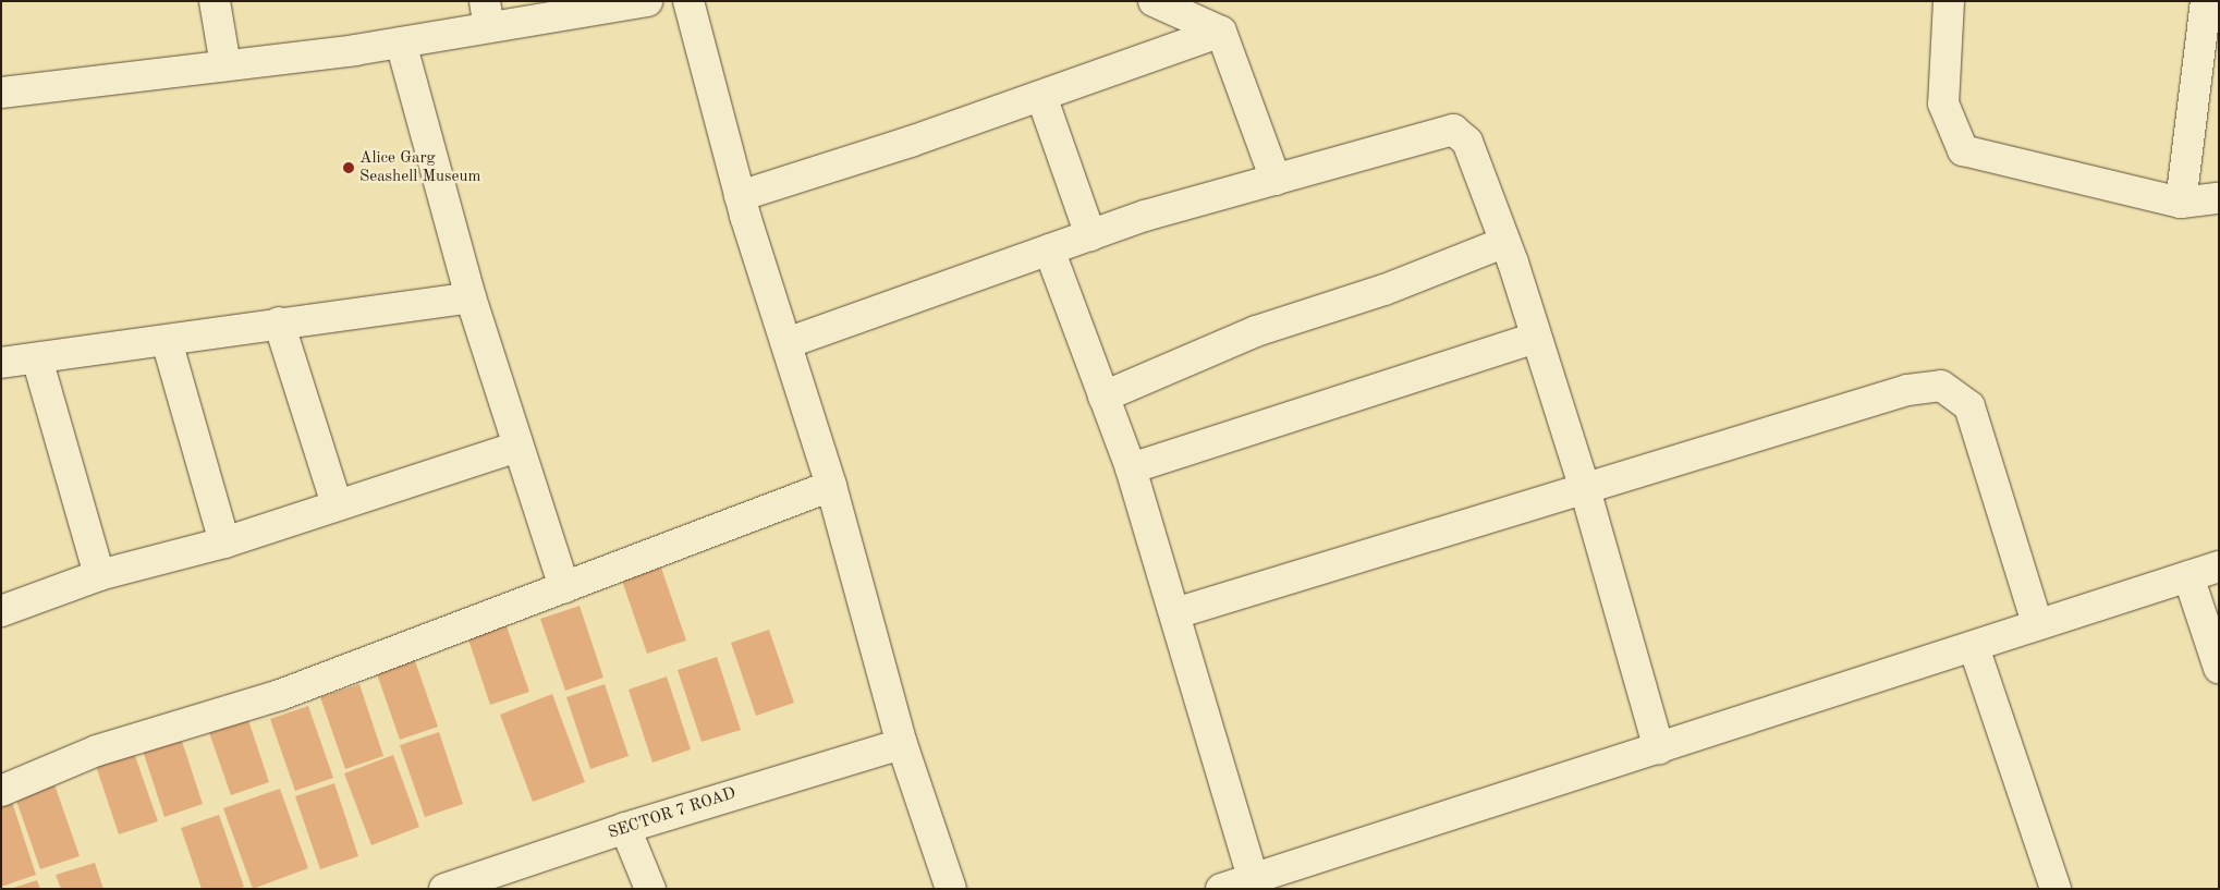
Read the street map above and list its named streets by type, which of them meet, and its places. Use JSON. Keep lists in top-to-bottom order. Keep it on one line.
{"streets":{"street":["SECTOR 7 ROAD"]},"places":["Alice Garg Seashell Museum"]}
